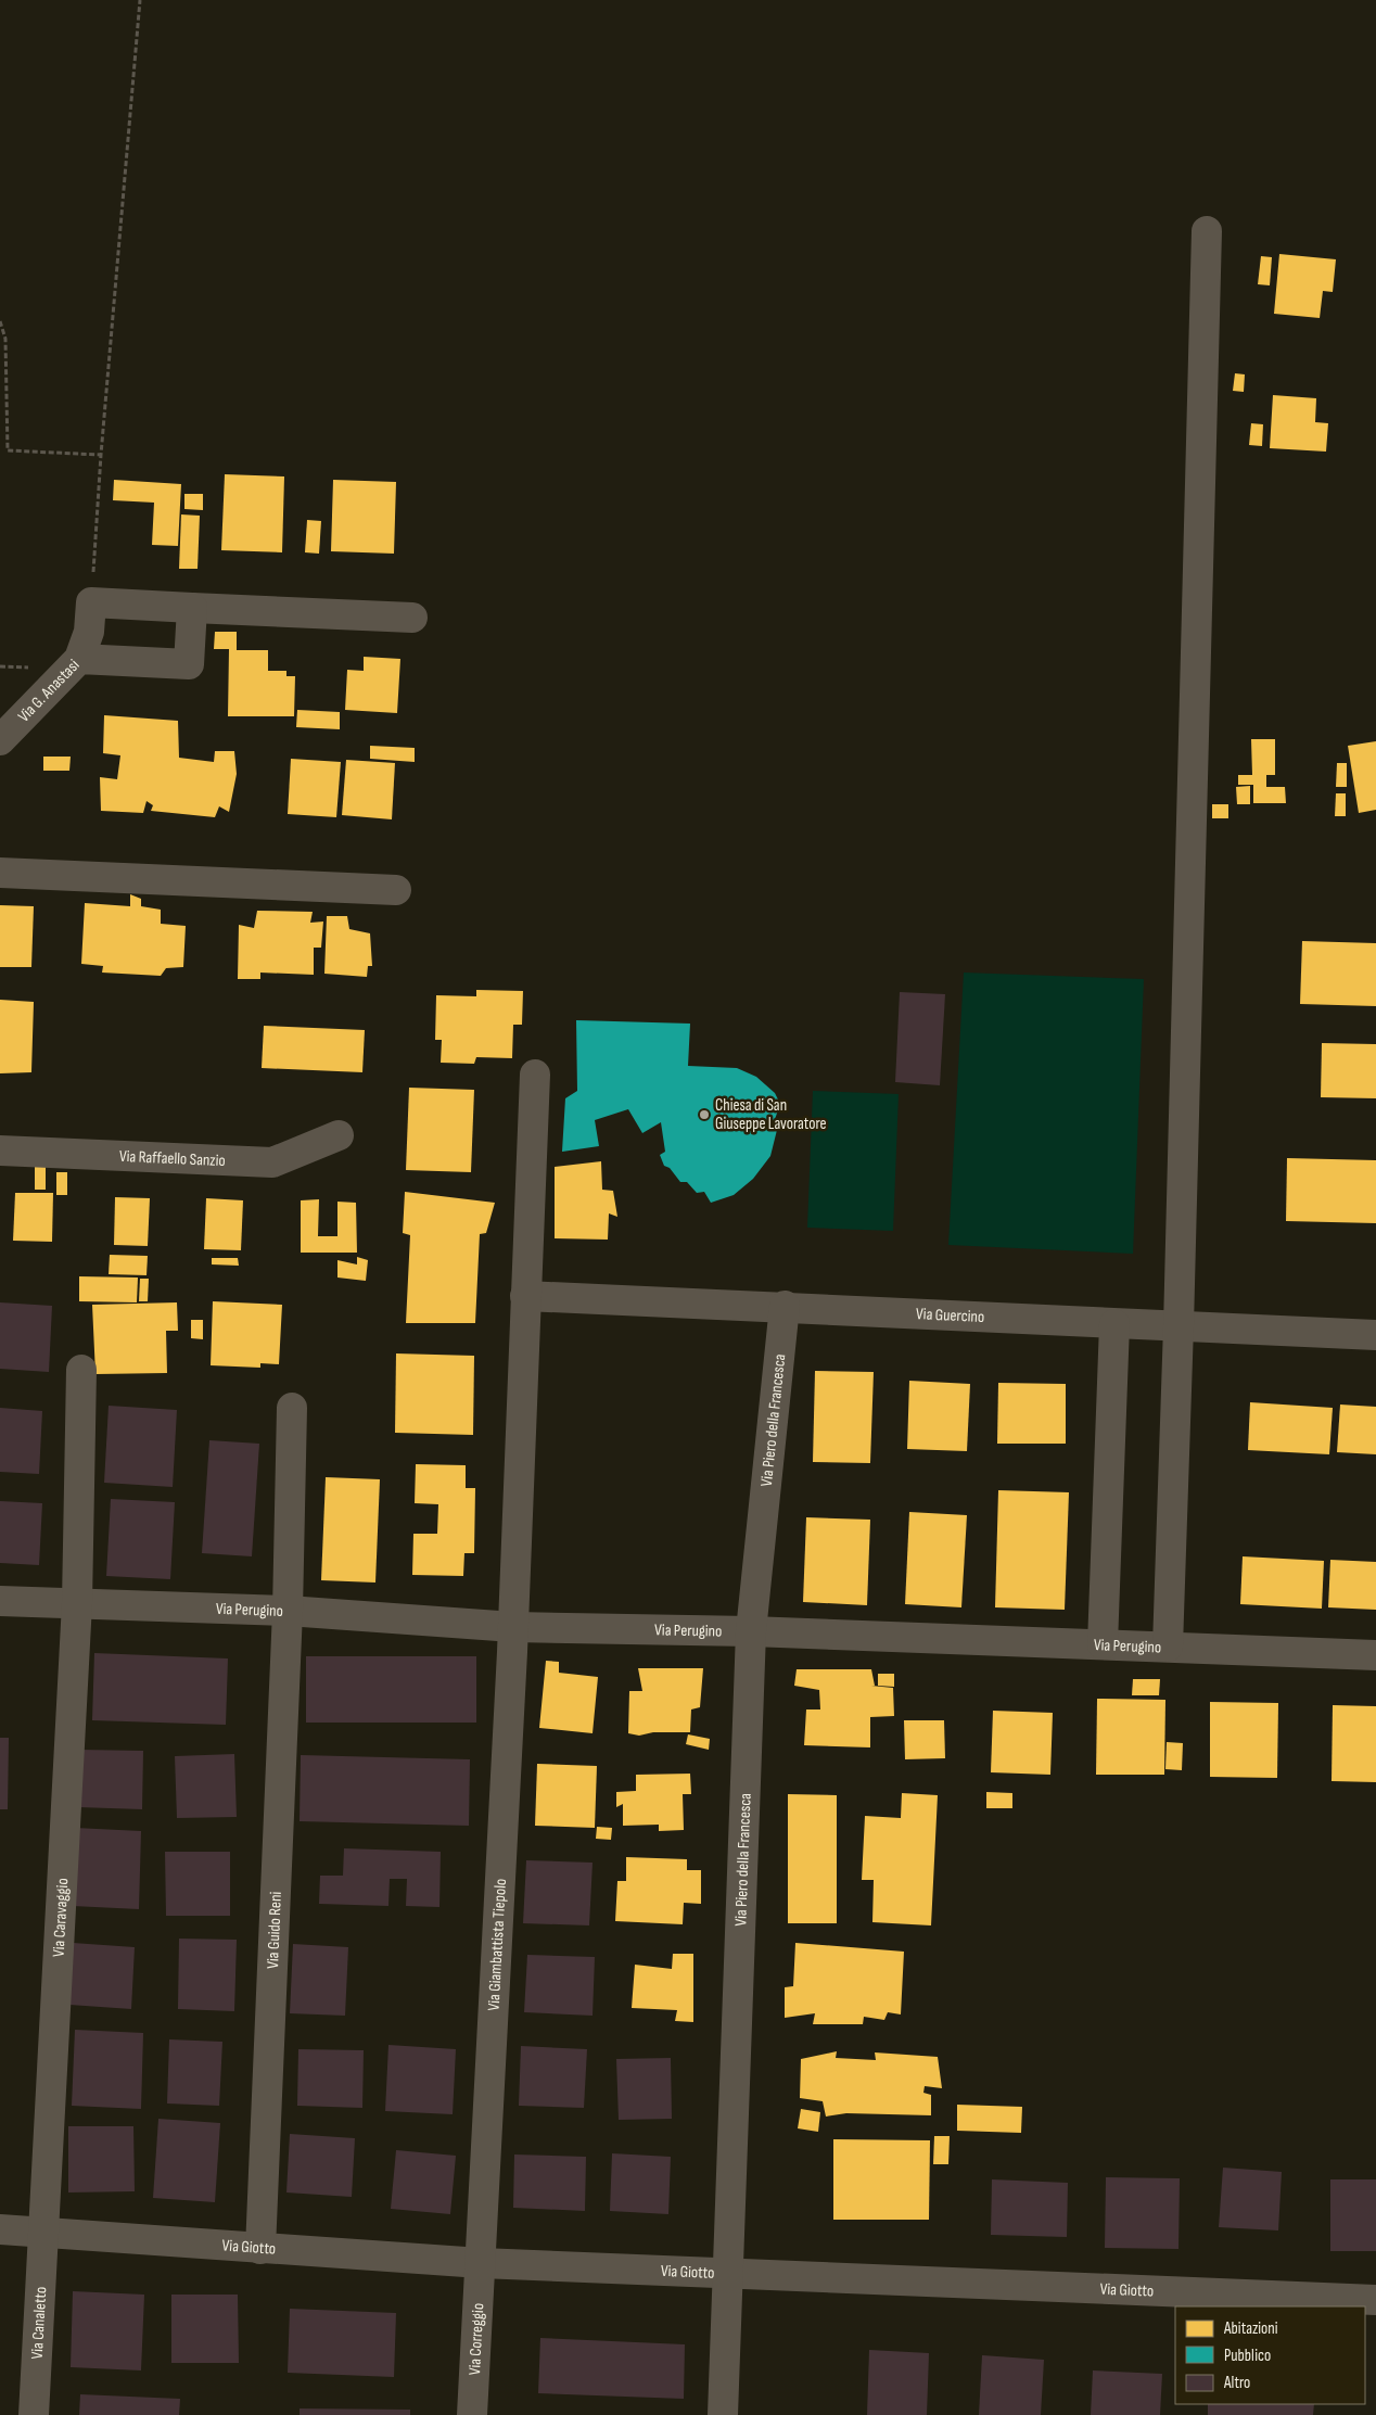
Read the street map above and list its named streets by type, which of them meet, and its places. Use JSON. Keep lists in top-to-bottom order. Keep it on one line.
{"streets":{"street":["Via G. Anastasi","Via Raffaello Sanzio","Via Guercino","Via Piero della Francesca","Via Perugino","Via Caravaggio","Via Guido Reni","Via Giambattista Tiepolo","Via Giotto","Via Canaletto","Via Correggio"]},"crossings":[["Via Guercino","Via Piero della Francesca"],["Via Guercino","Via Giambattista Tiepolo"],["Via Piero della Francesca","Via Perugino"],["Via Piero della Francesca","Via Giotto"],["Via Perugino","Via Caravaggio"],["Via Perugino","Via Guido Reni"],["Via Perugino","Via Giambattista Tiepolo"],["Via Caravaggio","Via Giotto"],["Via Caravaggio","Via Canaletto"],["Via Guido Reni","Via Giotto"],["Via Giambattista Tiepolo","Via Giotto"],["Via Giambattista Tiepolo","Via Correggio"],["Via Giotto","Via Canaletto"],["Via Giotto","Via Correggio"]],"places":["Chiesa di San Giuseppe Lavoratore"],"legend":["Abitazioni","Pubblico","Altro"]}
